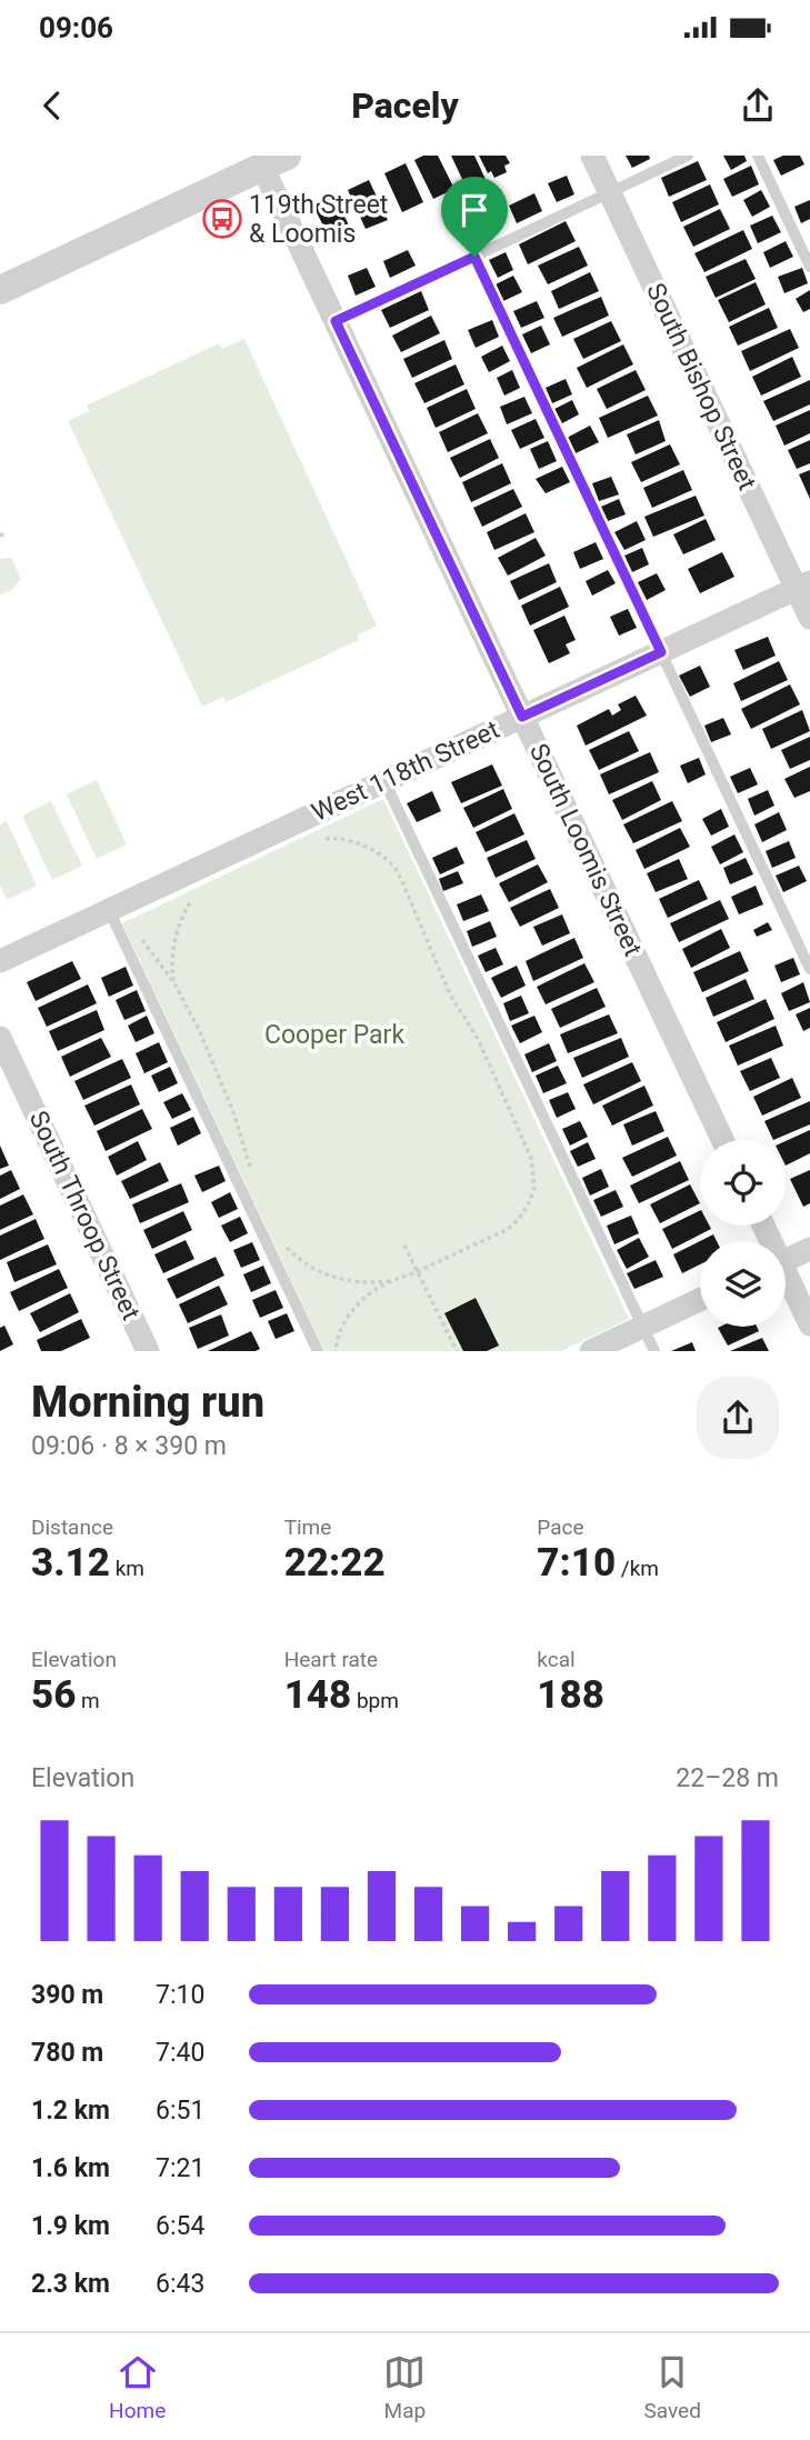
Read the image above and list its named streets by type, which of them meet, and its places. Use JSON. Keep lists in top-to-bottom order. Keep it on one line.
{"streets":{"street":["South Bishop Street","West 118th Street","South Loomis Street","South Throop Street"]},"crossings":[["South Bishop Street","West 118th Street"],["West 118th Street","South Loomis Street"]],"parks":["Cooper Park"],"places":{"bus stop":["119th Street & Loomis"]},"page":{"status":"09:06","header":"Pacely","heading":["Morning run","09:06 · 8 × 390 m"],"stats":[["Distance","3.12 km"],["Time","22:22"],["Pace","7:10 /km"],["Elevation","56 m"],["Heart rate","148 bpm"],["kcal","188"]],"chart":["Elevation","22–28 m"],"list":[{"name":"390 m","note":"7:10"},{"name":"780 m","note":"7:40"},{"name":"1.2 km","note":"6:51"},{"name":"1.6 km","note":"7:21"},{"name":"1.9 km","note":"6:54"},{"name":"2.3 km","note":"6:43"}],"tabs":["Home","Map","Saved"]}}
